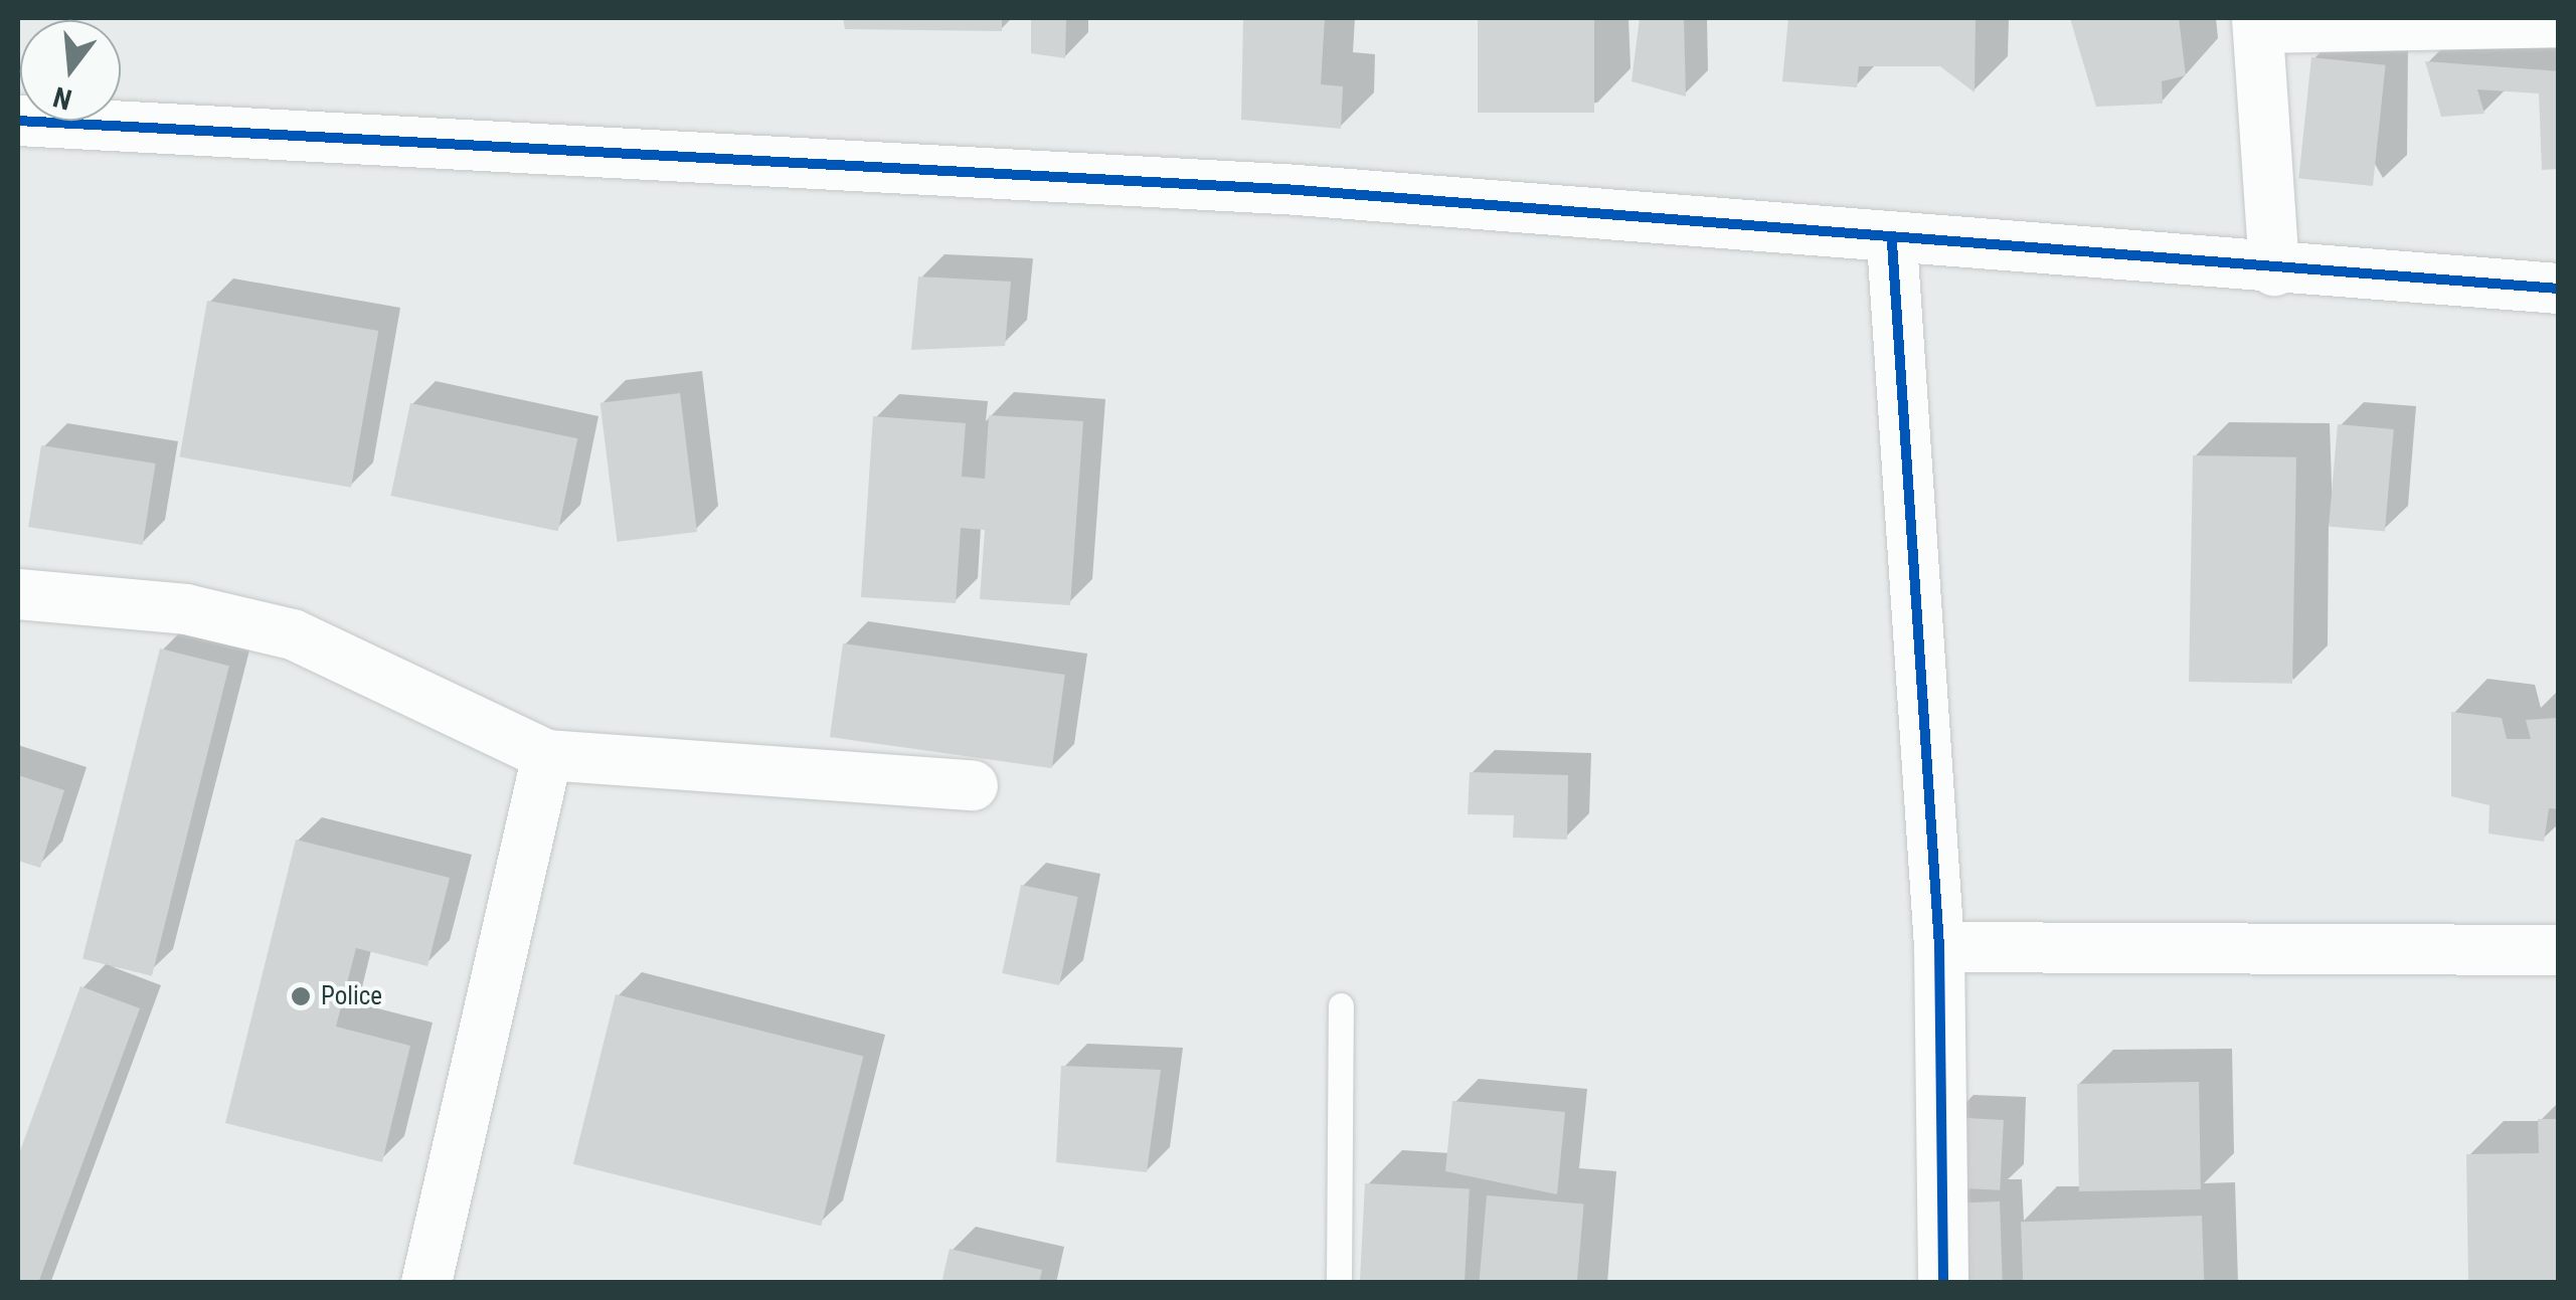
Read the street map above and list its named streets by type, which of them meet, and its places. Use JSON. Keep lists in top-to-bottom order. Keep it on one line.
{"places":["Police"],"north":"bottom"}
